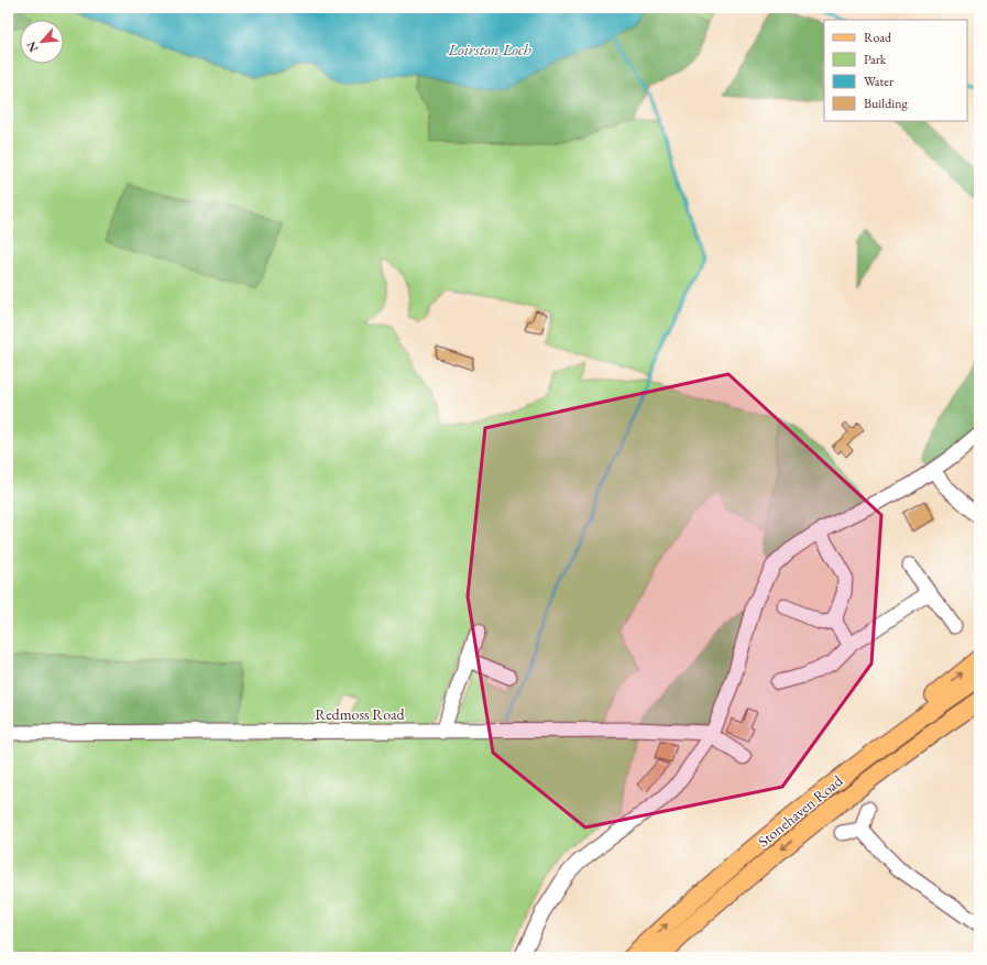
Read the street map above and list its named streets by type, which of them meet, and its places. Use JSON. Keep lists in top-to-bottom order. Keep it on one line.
{"streets":{"main road":["Stonehaven Road"],"street":["Redmoss Road"]},"water":["Loirston Loch"],"legend":["Road","Park","Water","Building"],"north":"bottom left"}
